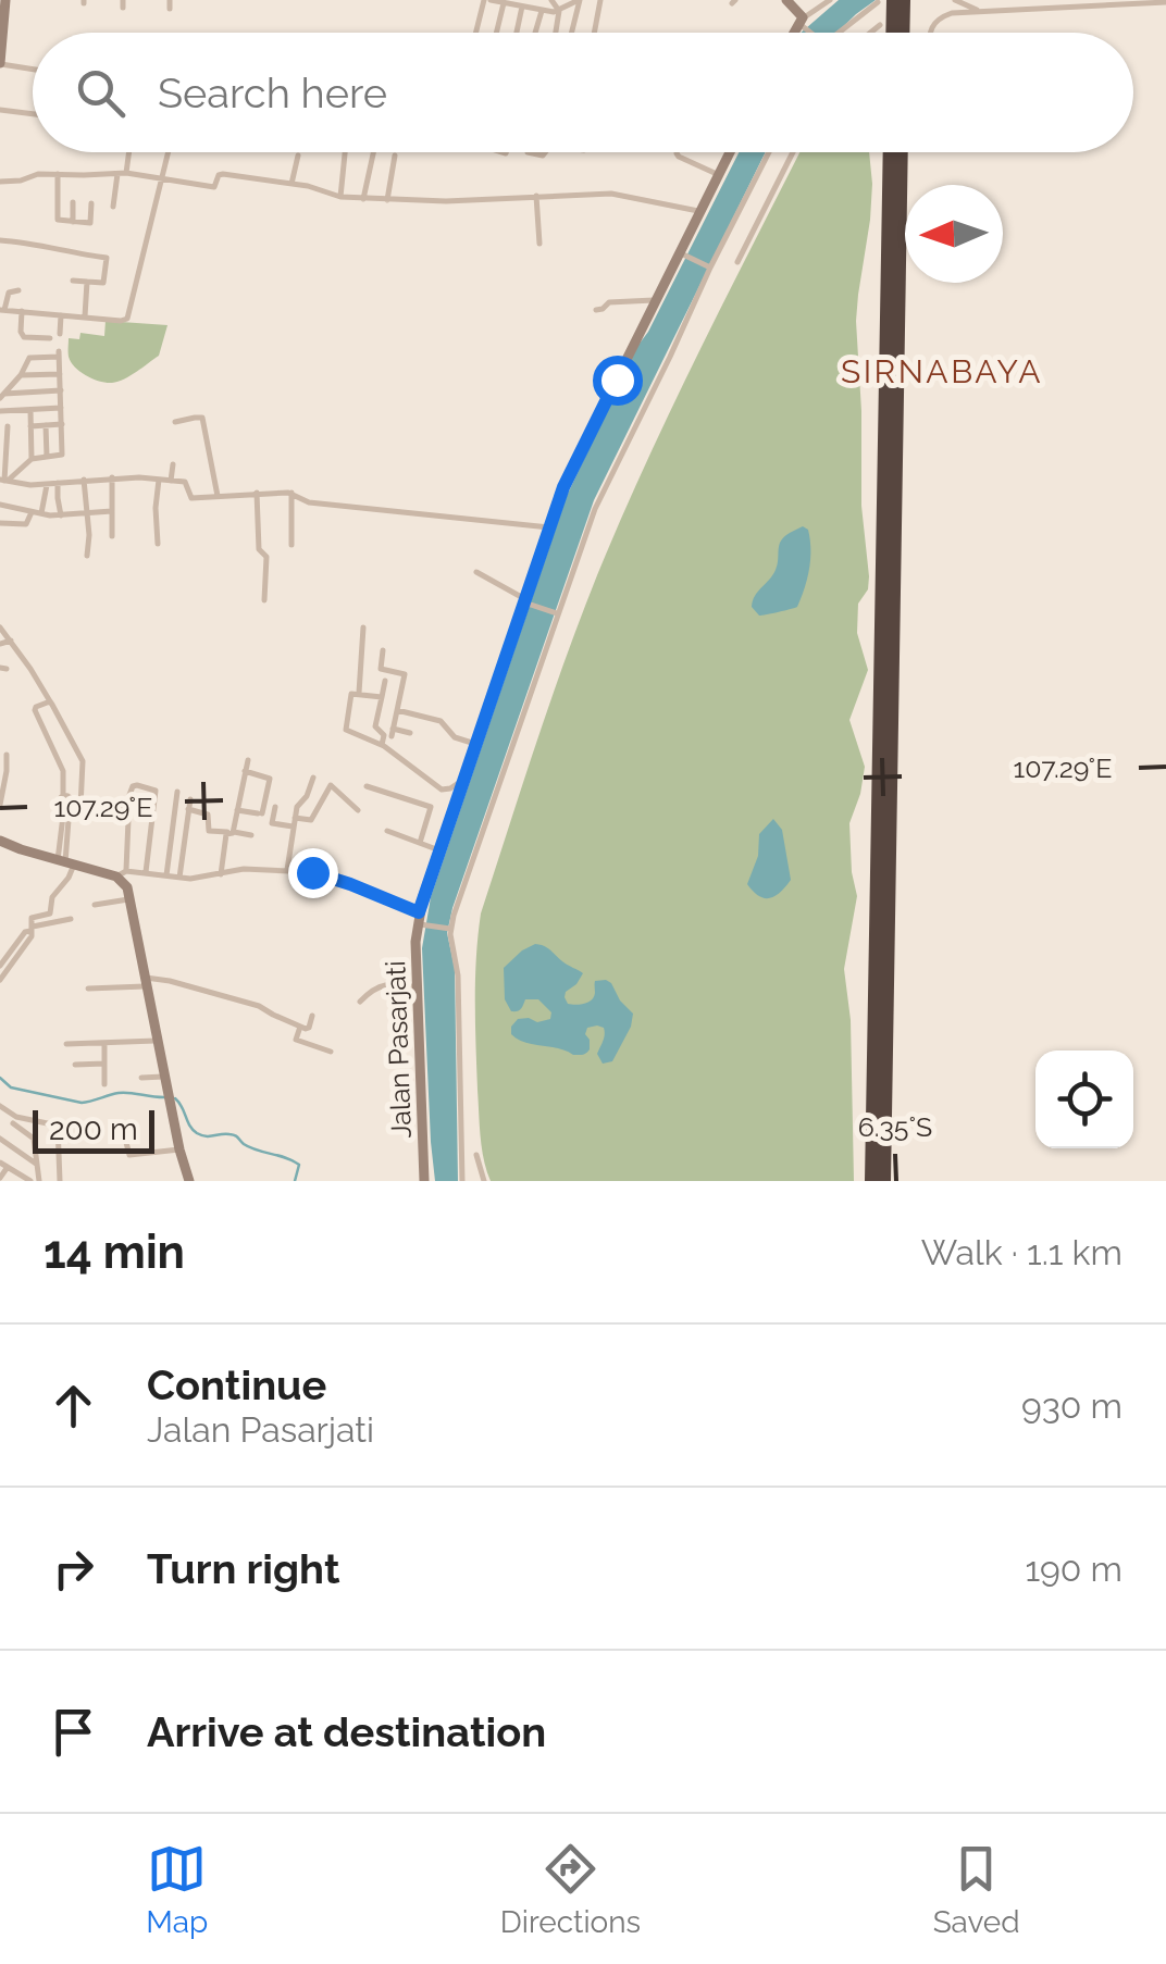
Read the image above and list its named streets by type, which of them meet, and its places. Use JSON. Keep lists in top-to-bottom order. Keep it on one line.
{"streets":{"main road":["Jalan Pasarjati"]},"districts":["SIRNABAYA"],"scale_bar":"200 m","north":"left","page":{"search":"Search here","scale":"200 m","heading":["14 min","Walk · 1.1 km"],"list":[["Continue","Jalan Pasarjati","930 m"],["Turn right","190 m"],"Arrive at destination"],"nav":["Map","Directions","Saved"]},"coordinates":["107.29°E","6.35°S"]}
